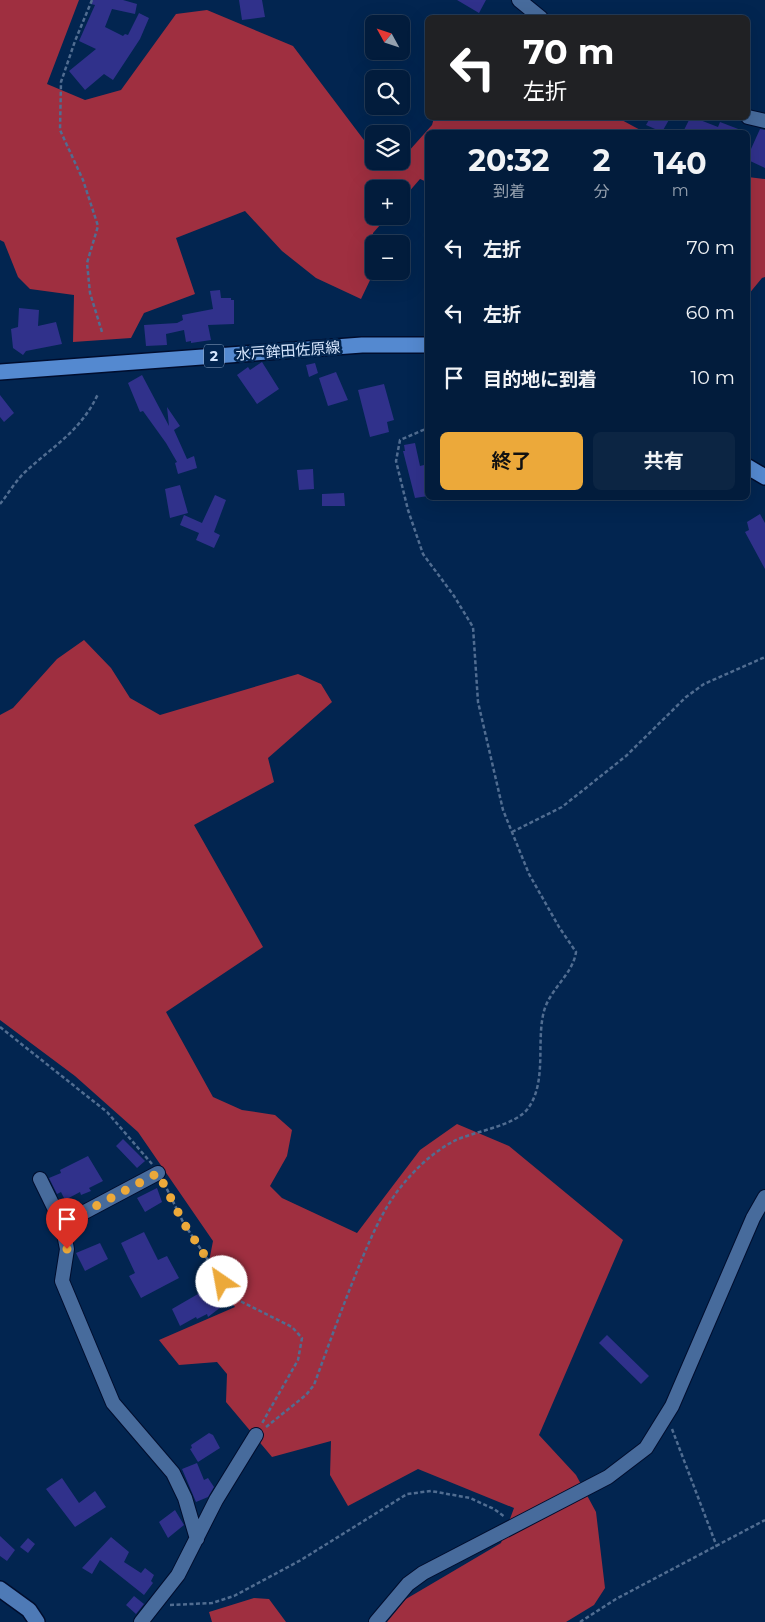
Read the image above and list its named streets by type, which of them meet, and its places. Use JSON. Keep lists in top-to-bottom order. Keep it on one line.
{"streets":{"main road":["水戸鉾田佐原線","2"]},"north":"top left","page":{"map_buttons":["+","−"],"turn":["70 m","左折"],"eta":["20:32","到着","2","分","140","m"],"list":[{"name":"左折","value":"70 m"},{"name":"左折","value":"60 m"},{"name":"目的地に到着","value":"10 m"}],"buttons":["終了","共有"]}}
